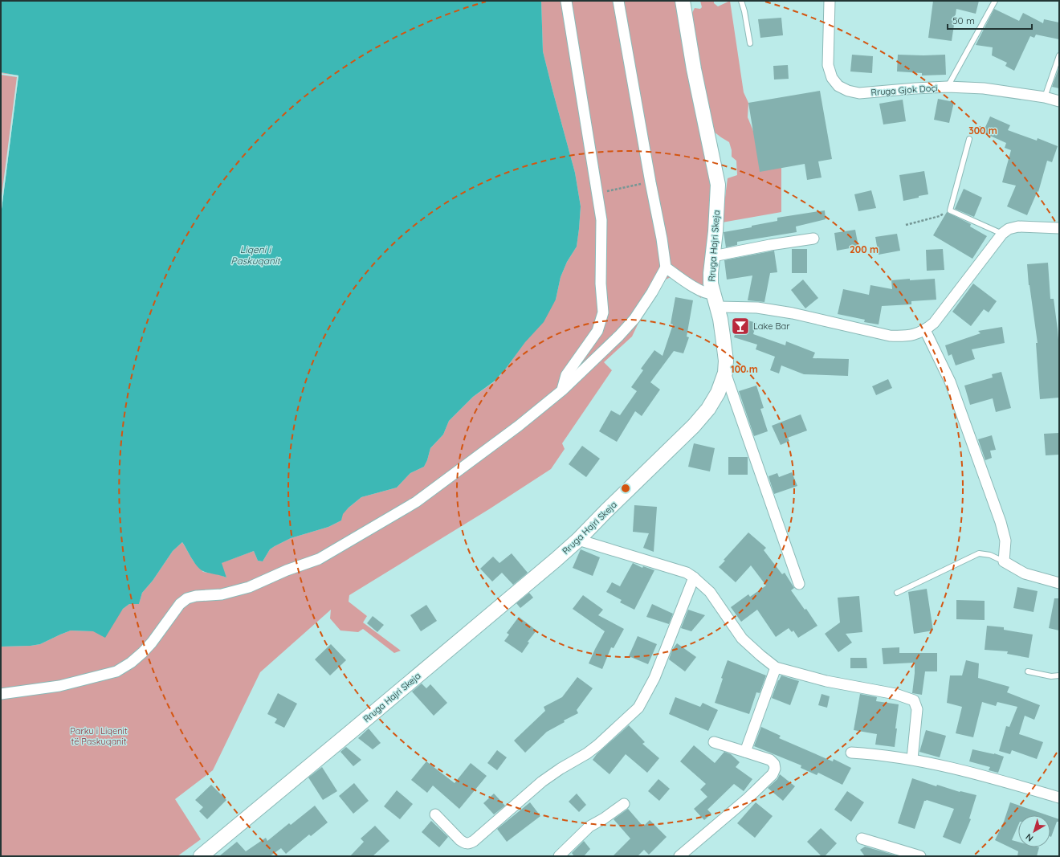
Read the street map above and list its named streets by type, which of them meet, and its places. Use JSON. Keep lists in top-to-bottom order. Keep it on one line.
{"streets":{"street":["Rruga Gjok Doçi","Rruga Hajri Skeja"]},"water":["Liqeni i Paskuqanit"],"parks":["Parku i Liqenit të Paskuqanit"],"places":{"bar":["Lake Bar"]},"scale_bar":"50 m","north":"bottom left","rings":["300 m","200 m","100 m"]}
